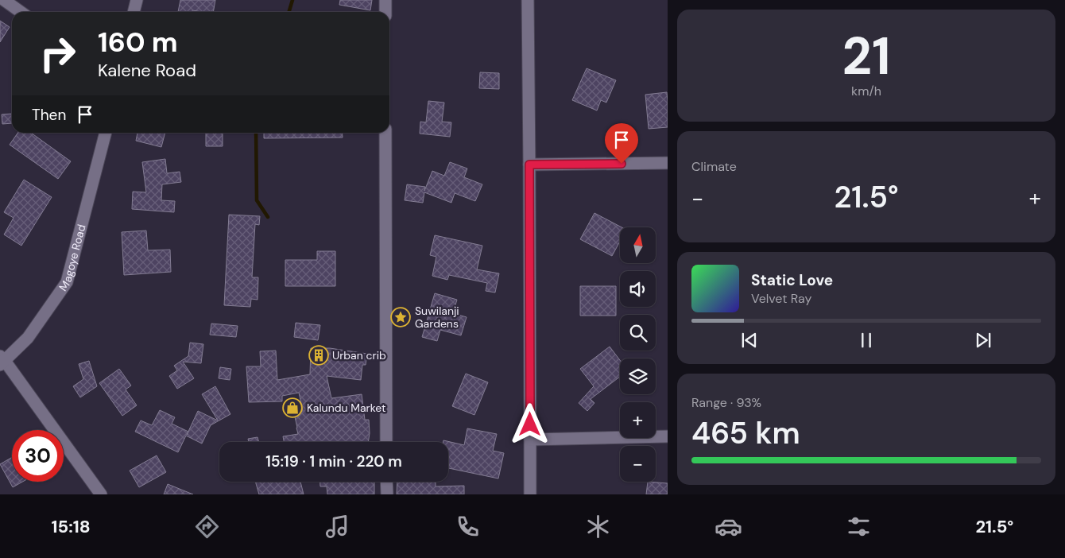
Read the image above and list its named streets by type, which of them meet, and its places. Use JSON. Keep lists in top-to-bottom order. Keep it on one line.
{"streets":{"street":["Magoye Road"]},"places":{"place":["Suwilanji Gardens"],"building":["Urban crib"],"shop":["Kalundu Market"]},"north":"top","page":{"tile":[["21","km/h"],"Climate",["Range · 93%","465 km"]],"turn":["160 m","Kalene Road"],"then":"Then","heat":["−","21.5°","+"],"map_buttons":["+","−"],"song":["Static Love","Velvet Ray"],"limit":"30","trip":"15:19 · 1 min · 220 m","tabs":["15:18","21.5°"]}}
